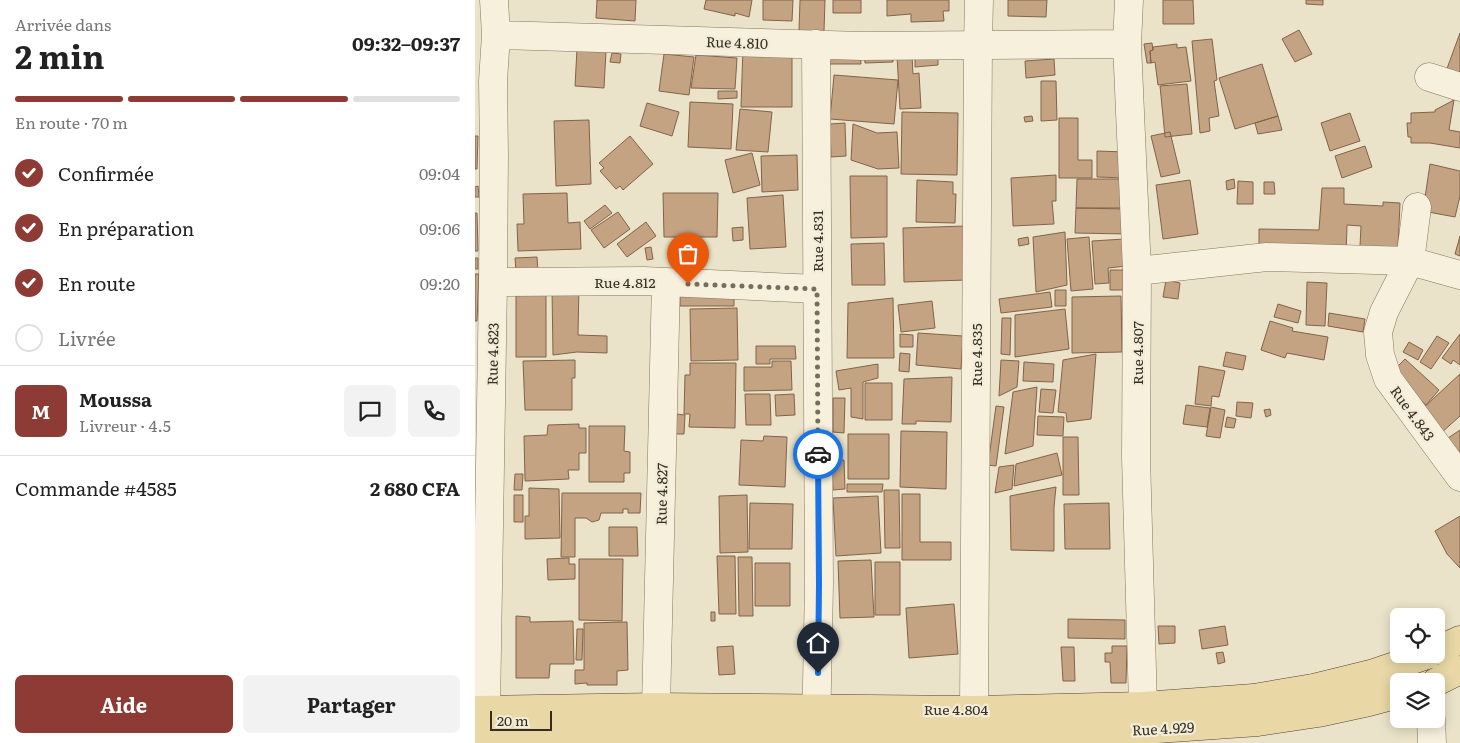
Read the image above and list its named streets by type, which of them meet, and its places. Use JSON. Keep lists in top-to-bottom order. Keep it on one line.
{"streets":{"main road":["Rue 4.804","Rue 4.929"],"street":["Rue 4.810","Rue 4.831","Rue 4.812","Rue 4.807","Rue 4.823","Rue 4.835","Rue 4.843","Rue 4.827"]},"crossings":[["Rue 4.810","Rue 4.831"],["Rue 4.810","Rue 4.807"],["Rue 4.810","Rue 4.823"],["Rue 4.810","Rue 4.835"],["Rue 4.831","Rue 4.812"],["Rue 4.831","Rue 4.804"],["Rue 4.812","Rue 4.823"],["Rue 4.812","Rue 4.827"],["Rue 4.807","Rue 4.804"],["Rue 4.807","Rue 4.929"],["Rue 4.823","Rue 4.804"],["Rue 4.835","Rue 4.804"],["Rue 4.827","Rue 4.804"],["Rue 4.804","Rue 4.929"]],"scale_bar":"20 m","page":{"heading":["2 min","Arrivée dans","09:32–09:37"],"panel":["Moussa","Livreur · 4.5","Commande #4585","2 680 CFA"],"bar":"En route · 70 m","list":[["Confirmée","09:04"],["En préparation","09:06"],["En route","09:20"],"Livrée"],"round":"M","buttons":["Aide","Partager"],"scale":"20 m"}}
